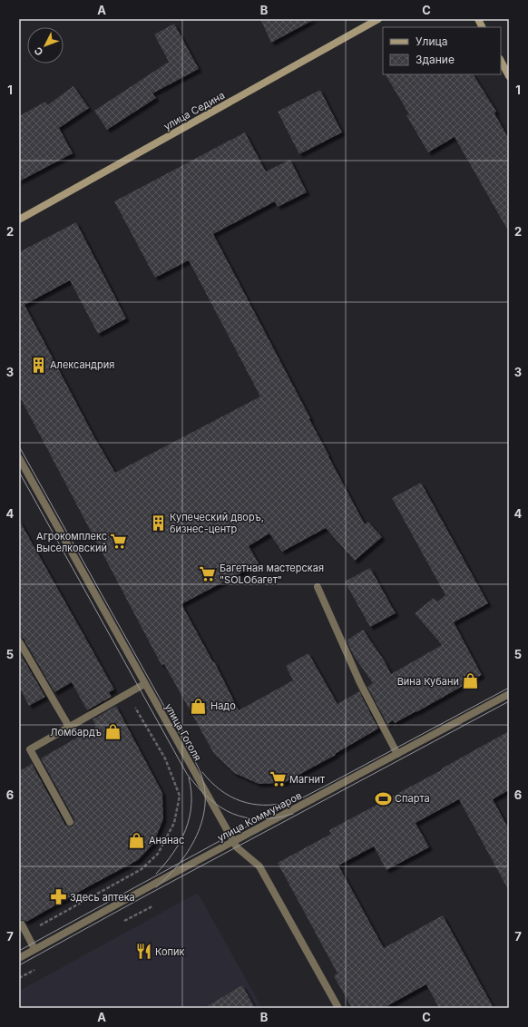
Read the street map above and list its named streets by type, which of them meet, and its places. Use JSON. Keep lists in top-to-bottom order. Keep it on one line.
{"streets":{"main road":["улица Седина"],"street":["улица Гоголя","улица Коммунаров"]},"crossings":[["улица Гоголя","улица Коммунаров"]],"places":{"building":["Александрия","Купеческий дворъ, бизнес-центр"],"supermarket":["Агрокомплекс Выселковский","Багетная мастерская \"SOLOбагет\"","Магнит"],"shop":["Вина Кубани","Надо","Ломбардъ","Ананас"],"sports":["Спарта"],"pharmacy":["Здесь аптека"],"restaurant":["Копик"]},"legend":["Улица","Здание"],"north":"bottom left","grid":{"columns":["A","B","C"],"rows":["1","2","3","4","5","6","7"]}}
